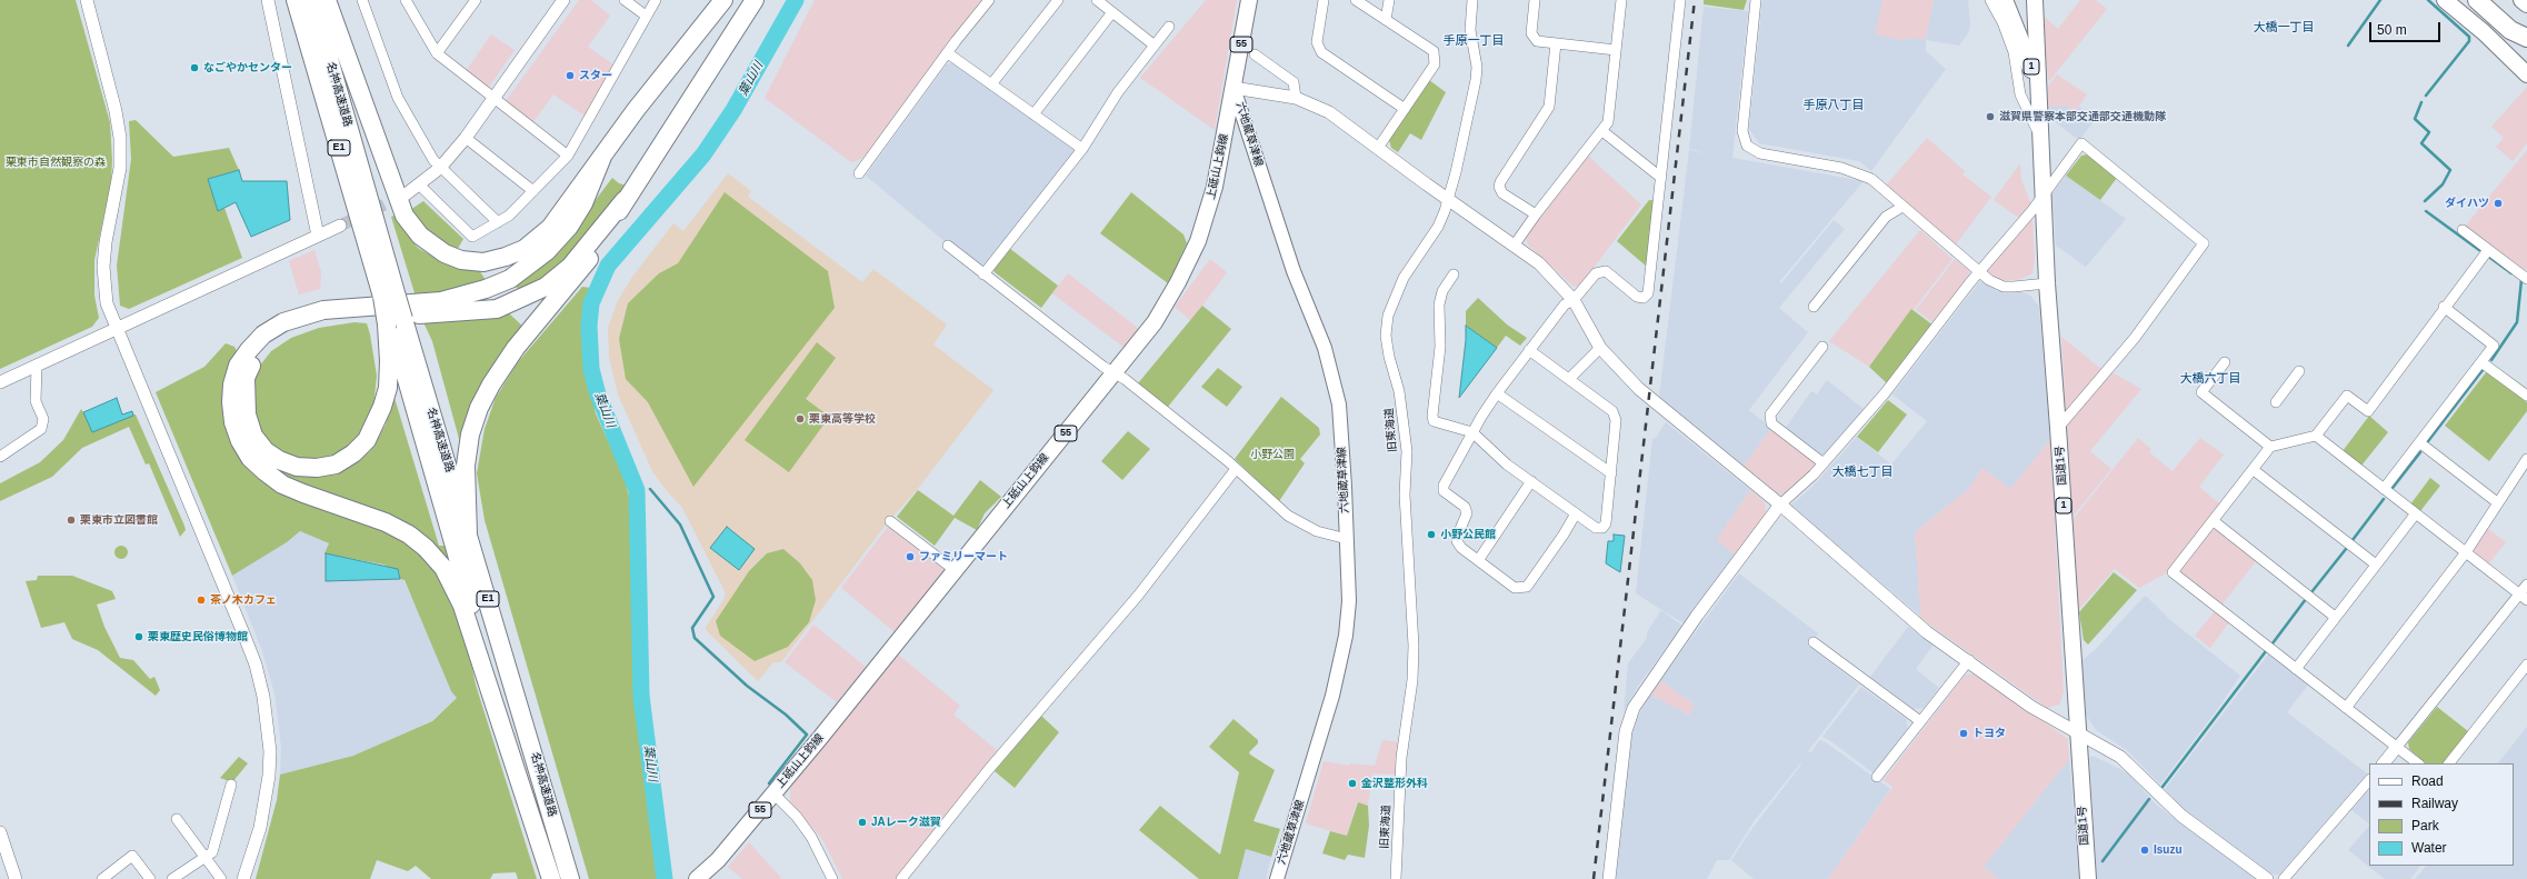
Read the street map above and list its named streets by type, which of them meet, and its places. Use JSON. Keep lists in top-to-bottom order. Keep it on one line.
{"streets":{"highway":["名神高速道路","E1"],"main road":["55","1","六地蔵草津線","上砥山上鈎線","国道1号"],"street":["旧東海道"]},"crossings":[["六地蔵草津線","上砥山上鈎線"]],"districts":["大橋一丁目","手原一丁目","手原八丁目","大橋六丁目","大橋七丁目"],"water":["葉山川"],"parks":["栗東市自然観察の森","小野公園"],"places":["なごやかセンター","スター","滋賀県警察本部交通部交通機動隊","ダイハツ","栗東高等学校","栗東市立図書館","小野公民館","ファミリーマート","茶ノ木カフェ","栗東歴史民俗博物館","トヨタ","金沢整形外科","JAレーク滋賀","Isuzu"],"legend":["Road","Railway","Park","Water"],"scale_bar":"50 m"}
